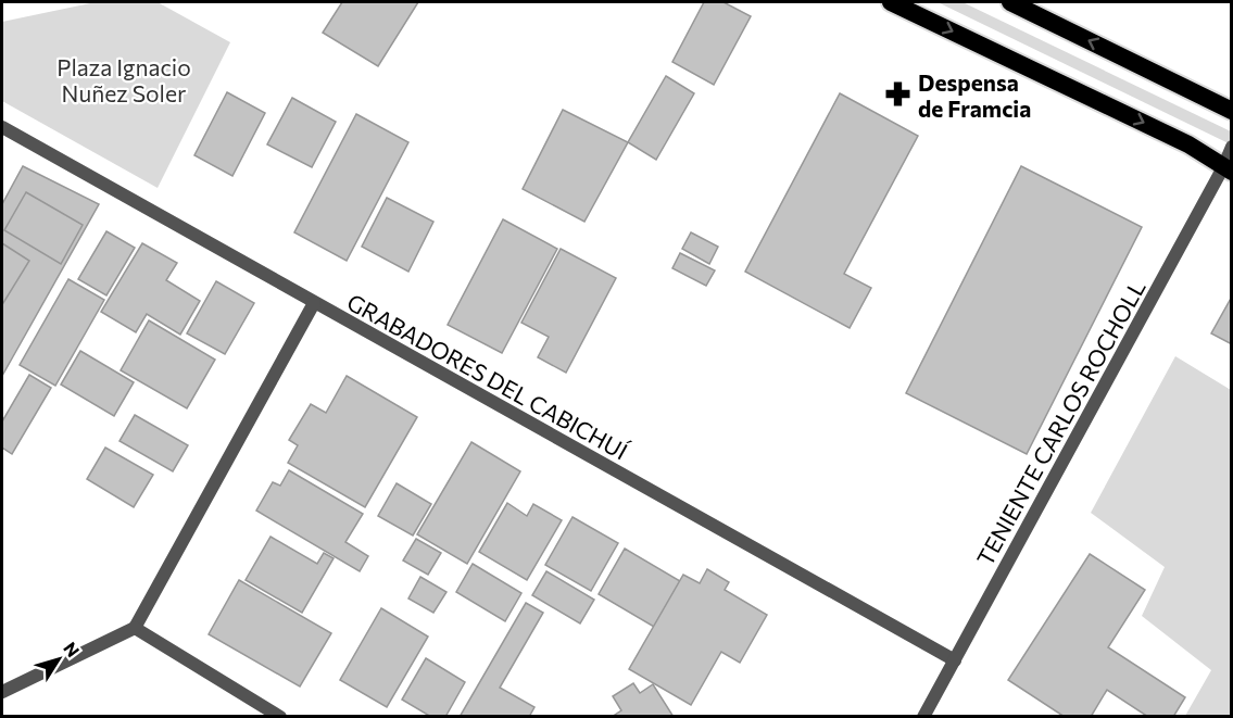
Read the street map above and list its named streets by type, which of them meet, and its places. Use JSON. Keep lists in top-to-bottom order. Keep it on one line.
{"streets":{"street":["GRABADORES DEL CABICHUÍ","TENIENTE CARLOS ROCHOLL"]},"crossings":[["GRABADORES DEL CABICHUÍ","TENIENTE CARLOS ROCHOLL"]],"parks":["Plaza Ignacio Nuñez Soler"],"places":{"pharmacy":["Despensa de Framcia"]},"north":"top right"}
